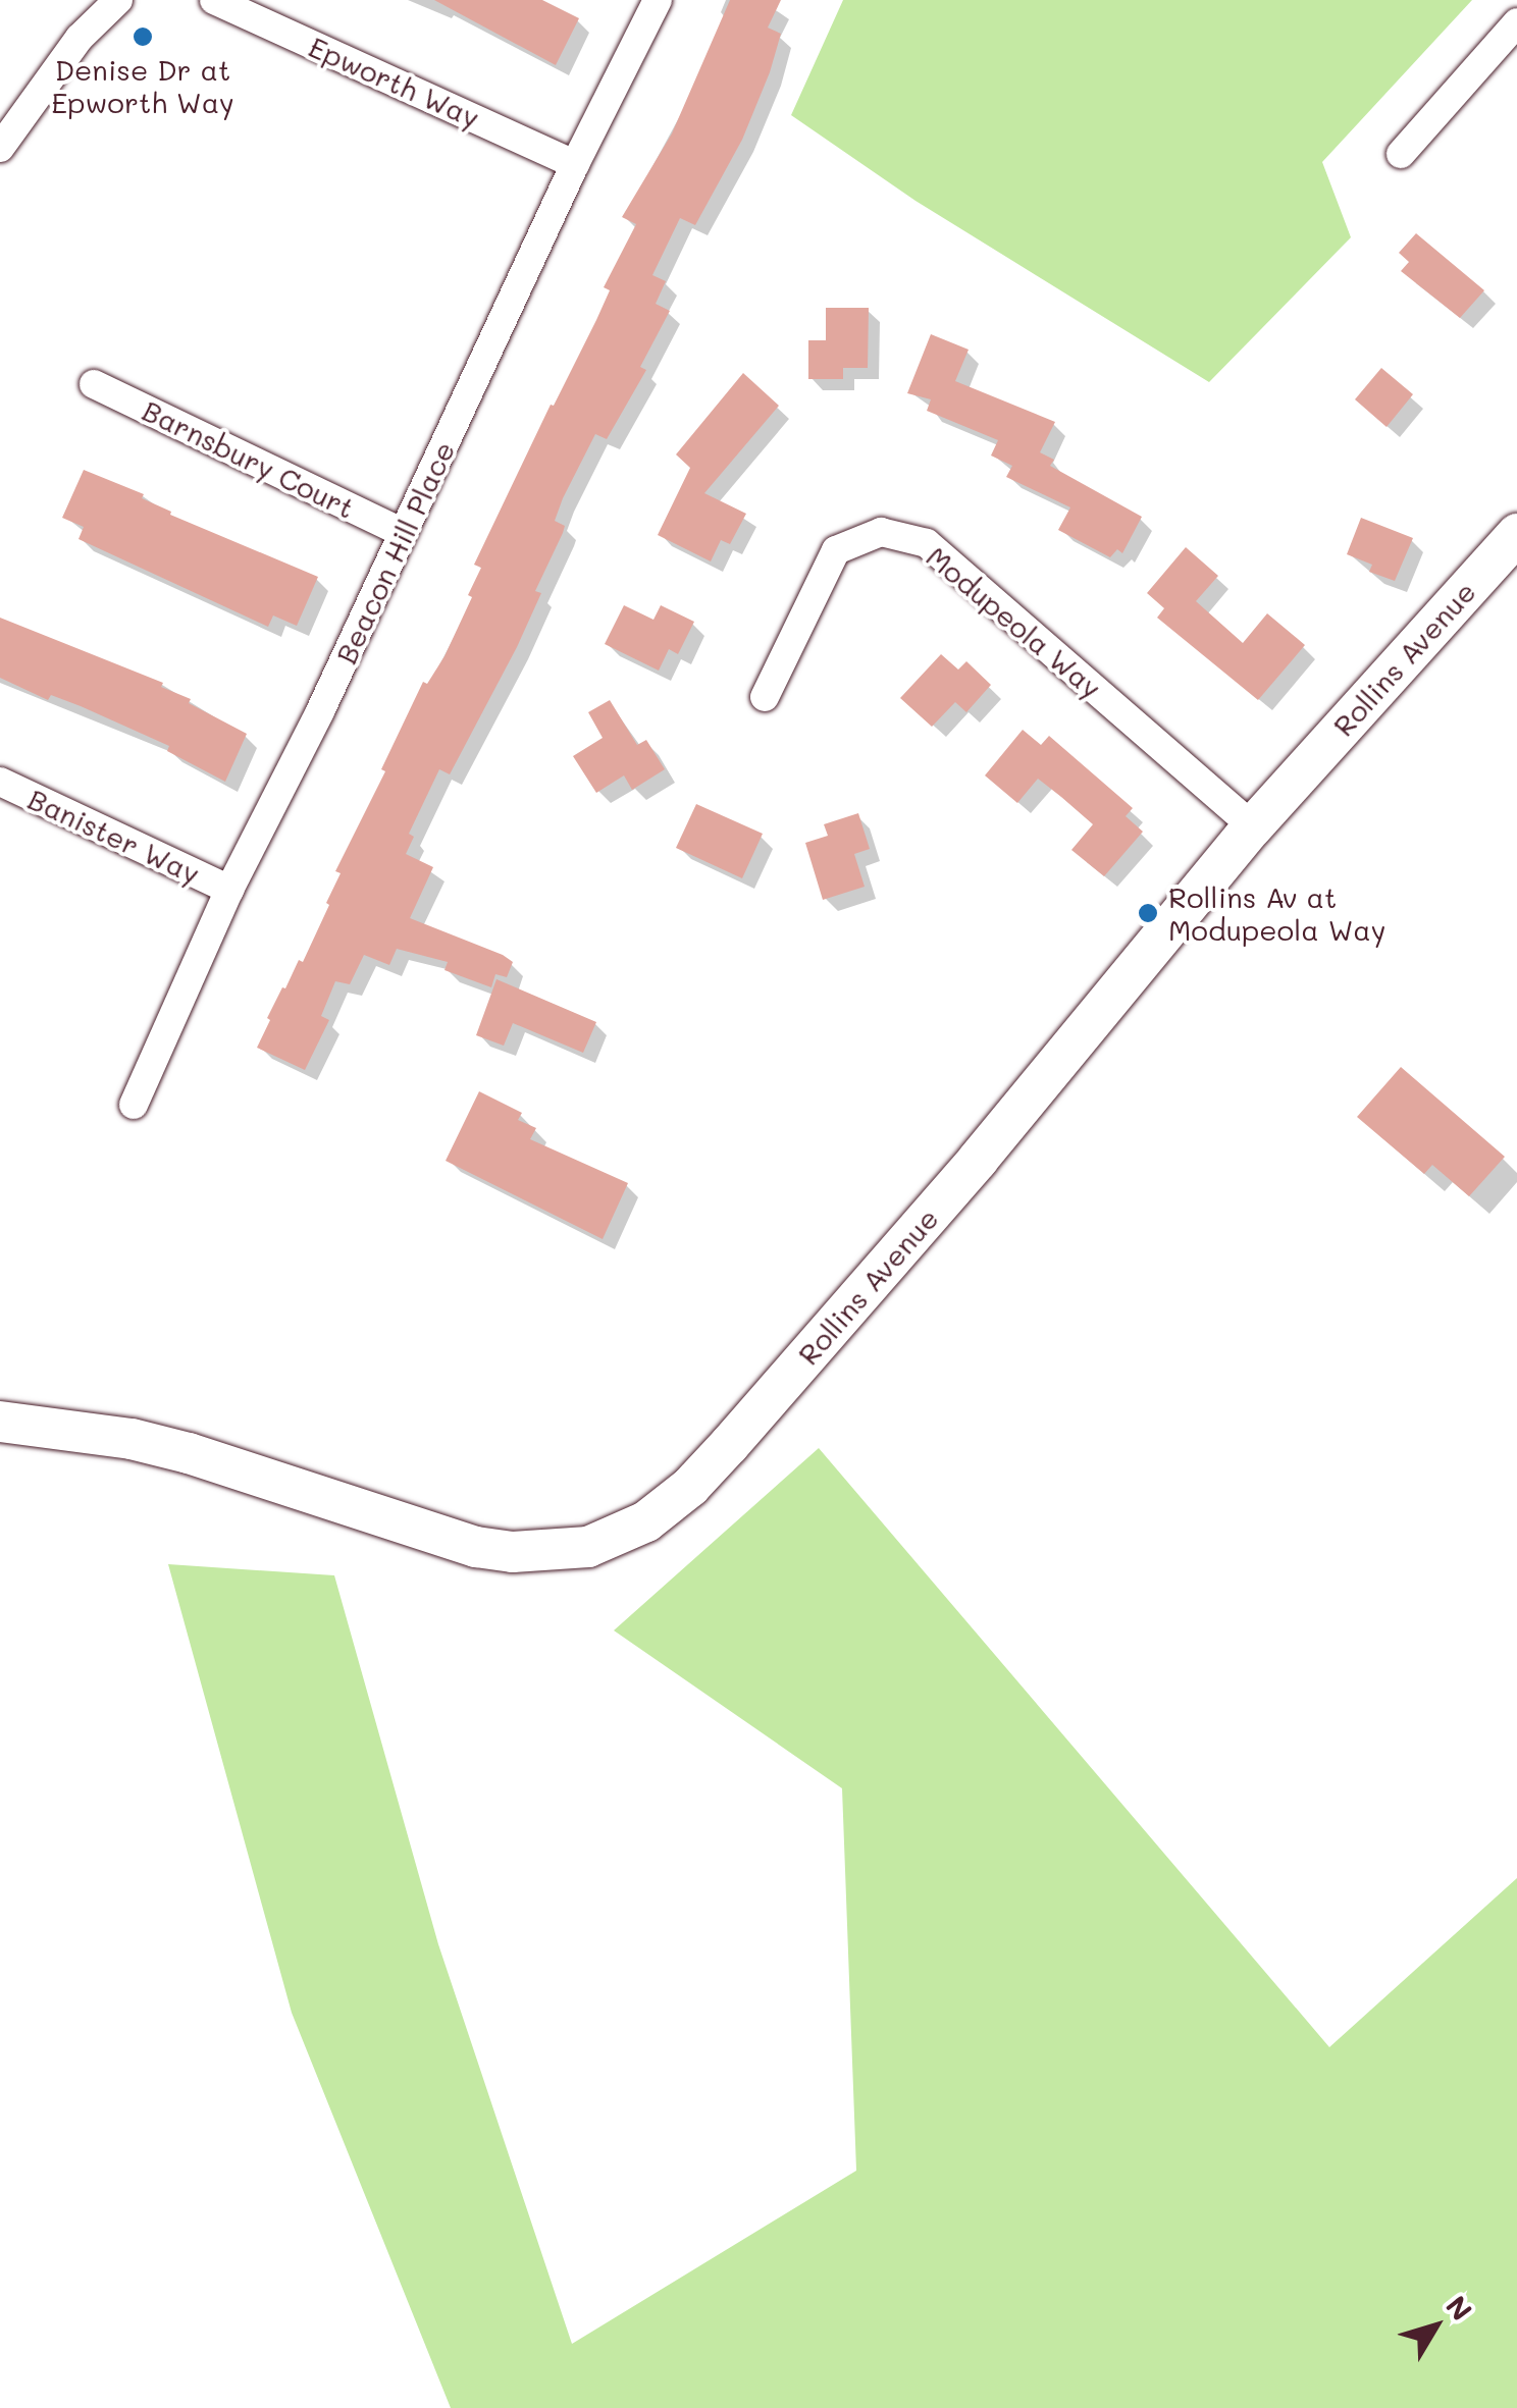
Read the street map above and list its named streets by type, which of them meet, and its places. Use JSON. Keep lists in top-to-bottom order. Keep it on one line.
{"streets":{"street":["Epworth Way","Barnsbury Court","Beacon Hill Place","Modupeola Way","Rollins Avenue","Banister Way"]},"crossings":[["Epworth Way","Beacon Hill Place"],["Barnsbury Court","Beacon Hill Place"],["Beacon Hill Place","Banister Way"],["Modupeola Way","Rollins Avenue"]],"places":["Denise Dr at Epworth Way","Rollins Av at Modupeola Way"],"north":"top right"}
